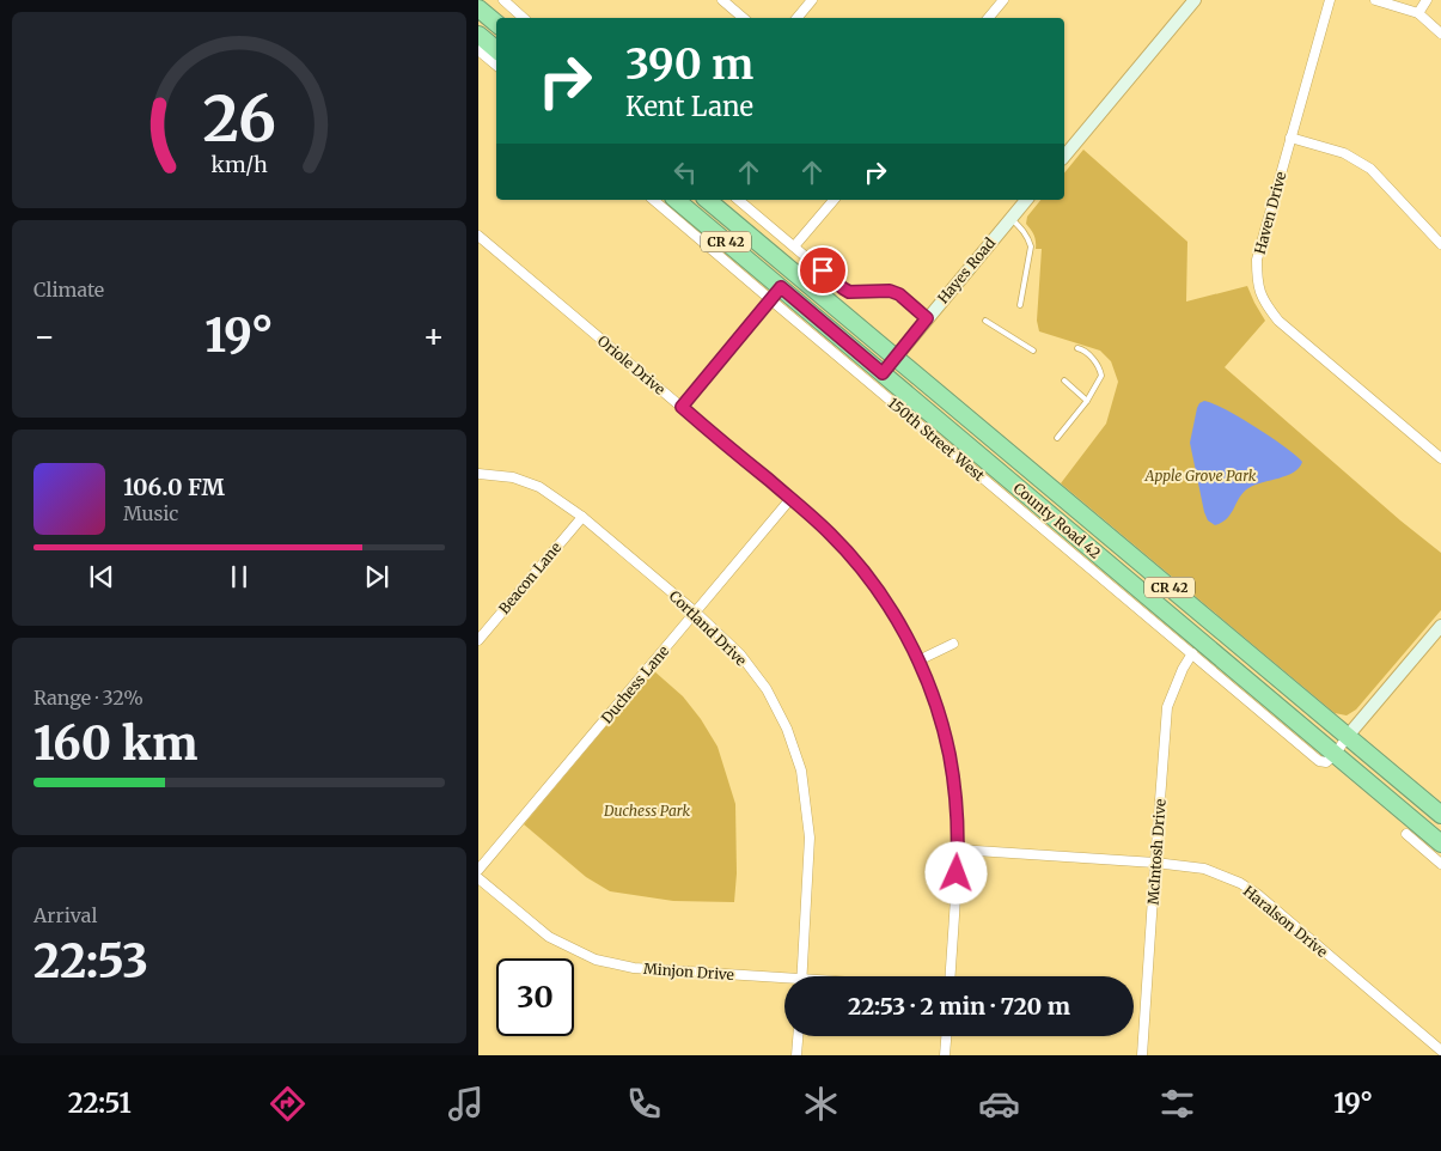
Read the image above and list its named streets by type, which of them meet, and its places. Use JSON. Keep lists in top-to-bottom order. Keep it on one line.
{"streets":{"highway":["CR 42","County Road 42"],"street":["Haven Drive","Hayes Road","Oriole Drive","150th Street West","Beacon Lane","Cortland Drive","Duchess Lane","McIntosh Drive","Haralson Drive","Minjon Drive"]},"crossings":[["Hayes Road","County Road 42"],["Oriole Drive","Duchess Lane"],["Oriole Drive","Haralson Drive"],["150th Street West","County Road 42"],["150th Street West","McIntosh Drive"],["Beacon Lane","Cortland Drive"],["Cortland Drive","Duchess Lane"],["McIntosh Drive","Haralson Drive"]],"parks":["Apple Grove Park","Duchess Park"],"page":{"turn":["390 m","Kent Lane"],"tile":["Climate",["Range · 32%","160 km"],["Arrival","22:53"]],"heat":["−","19°","+"],"song":["106.0 FM","Music"],"limit":"30","trip":"22:53 · 2 min · 720 m","tabs":["22:51","19°"],"gauge":["26","km/h"]}}
